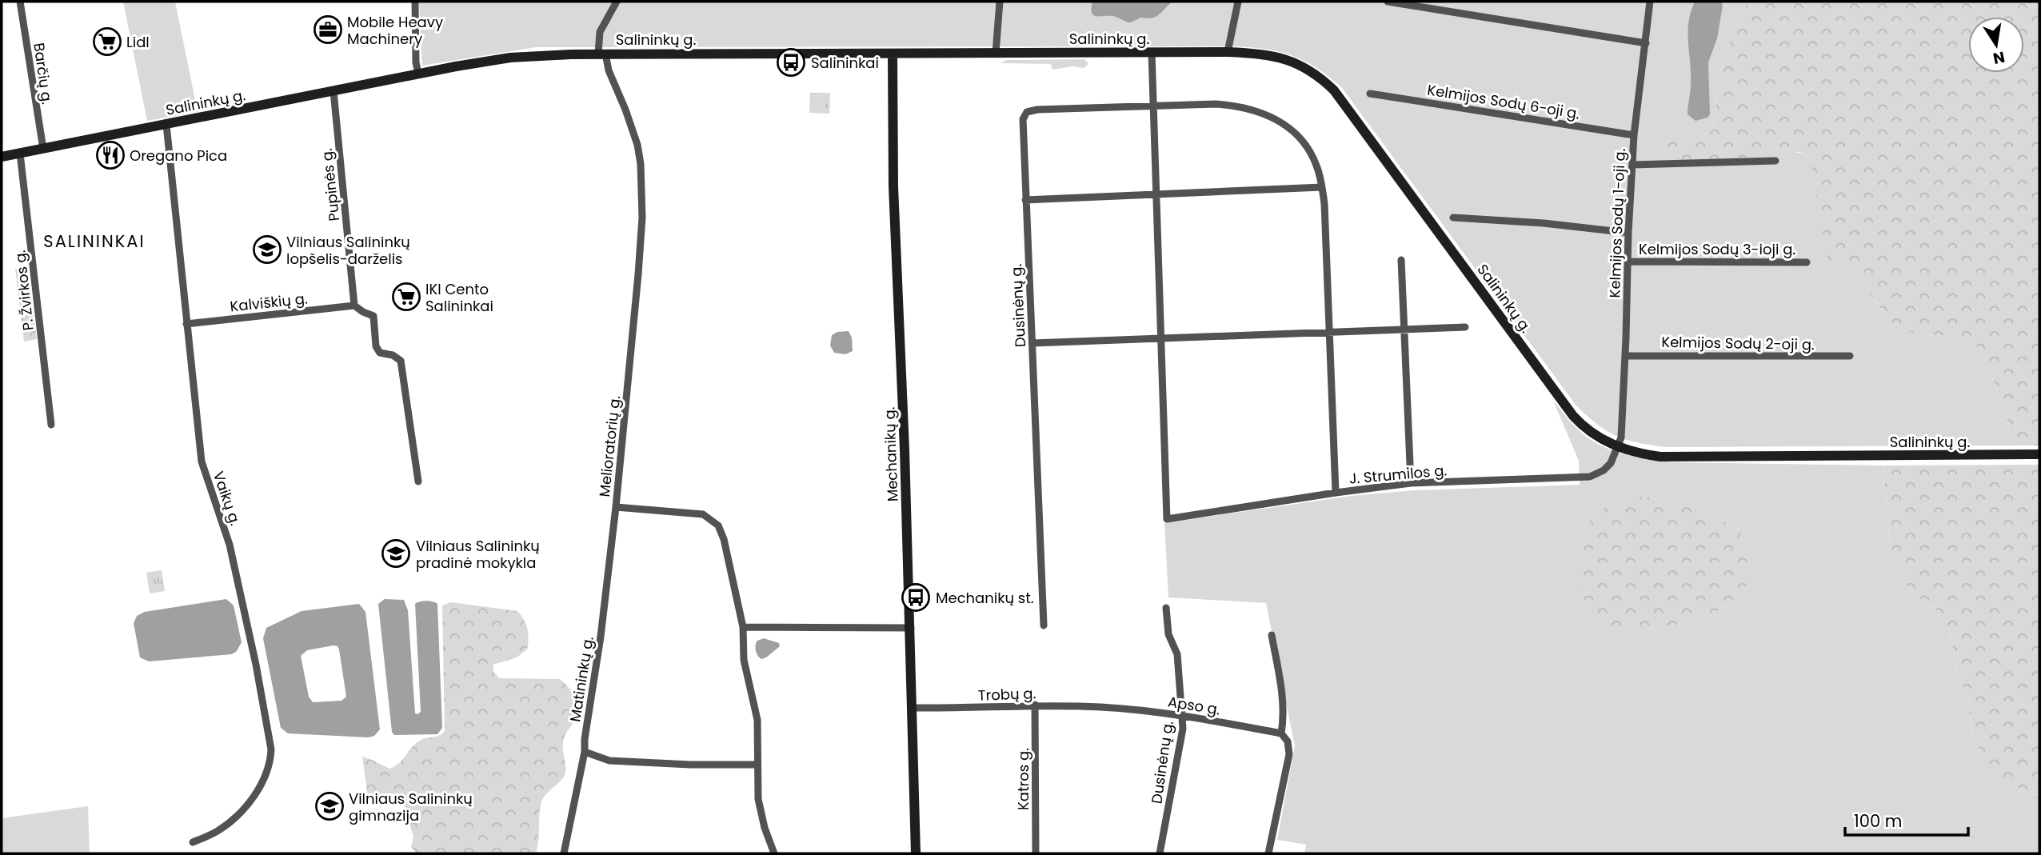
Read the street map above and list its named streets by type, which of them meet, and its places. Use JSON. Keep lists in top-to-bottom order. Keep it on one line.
{"streets":{"main road":["Salininkų g.","Mechanikų g."],"street":["Barčių g.","Kelmijos Sodų 6-oji g.","Pupinės g.","Kelmijos Sodų 1-oji g.","Kelmijos Sodų 3-ioji g.","P. Žvirkos g.","Kalviškių g.","Dusinėnų g.","Kelmijos Sodų 2-oji g.","Melioratorių g.","J. Strumilos g.","Vaikų g.","Matininkų g.","Trobų g.","Apso g.","Katros g."]},"crossings":[["Salininkų g.","Barčių g."],["Salininkų g.","Pupinės g."],["Salininkų g.","Kelmijos Sodų 1-oji g."],["Salininkų g.","P. Žvirkos g."],["Salininkų g.","Melioratorių g."],["Salininkų g.","Mechanikų g."],["Salininkų g.","J. Strumilos g."],["Salininkų g.","Vaikų g."],["Kelmijos Sodų 6-oji g.","Kelmijos Sodų 1-oji g."],["Pupinės g.","Kalviškių g."],["Kelmijos Sodų 1-oji g.","Kelmijos Sodų 3-ioji g."],["Kelmijos Sodų 1-oji g.","Kelmijos Sodų 2-oji g."],["Kelmijos Sodų 1-oji g.","J. Strumilos g."],["Kalviškių g.","Vaikų g."],["Dusinėnų g.","J. Strumilos g."],["Dusinėnų g.","Apso g."],["Melioratorių g.","Matininkų g."],["Mechanikų g.","Trobų g."],["Trobų g.","Apso g."],["Trobų g.","Katros g."]],"districts":["SALININKAI"],"places":{"office":["Mobile Heavy Machinery"],"supermarket":["Lidl","IKI Cento Salininkai"],"bus stop":["Salininkai","Mechanikų st."],"restaurant":["Oregano Pica"],"school or university":["Vilniaus Salininkų lopšelis-darželis","Vilniaus Salininkų pradinė mokykla","Vilniaus Salininkų gimnazija"]},"scale_bar":"100 m","north":"bottom"}
